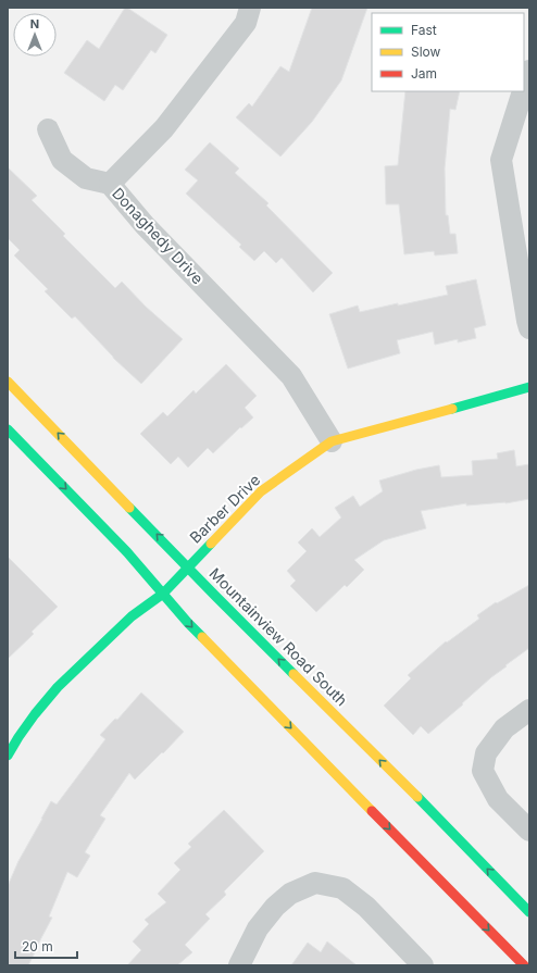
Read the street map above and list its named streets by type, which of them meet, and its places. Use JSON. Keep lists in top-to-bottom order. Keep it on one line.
{"streets":{"main road":["Barber Drive","Mountainview Road South"],"street":["Donaghedy Drive"]},"crossings":[["Donaghedy Drive","Barber Drive"],["Barber Drive","Mountainview Road South"]],"legend":["Fast","Slow","Jam"],"scale_bar":"20 m","north":"top"}
